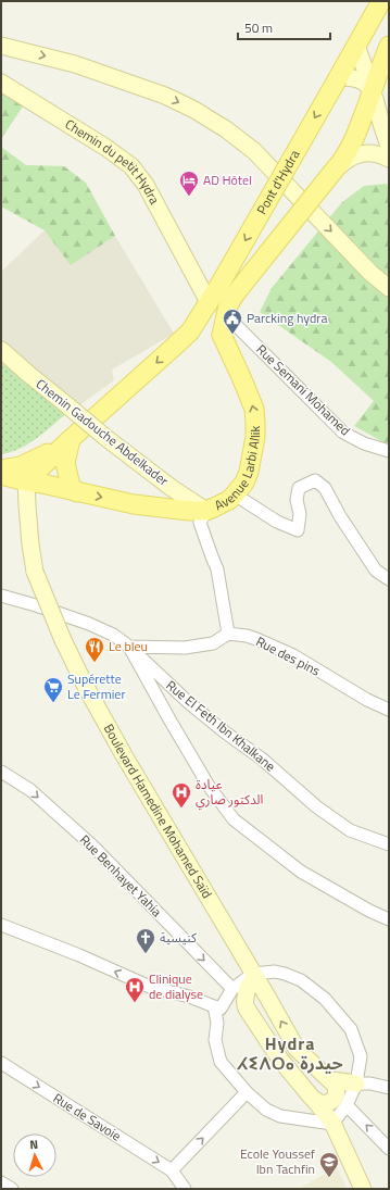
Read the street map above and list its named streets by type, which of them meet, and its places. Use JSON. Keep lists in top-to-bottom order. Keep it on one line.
{"streets":{"main road":["Pont d'Hydra","Avenue Larbi Allik"],"street":["Chemin du petit Hydra","Rue Semani Mohamed","Chemin Gadouche Abdelkader","Rue des pins","Rue El Feth Ibn Khalkane","Boulevard Hamedine Mohamed Saïd","Rue Benhayet Yahia","Rue de Savoie"]},"crossings":[["Chemin du petit Hydra","Pont d'Hydra"],["Chemin Gadouche Abdelkader","Avenue Larbi Allik"],["Avenue Larbi Allik","Boulevard Hamedine Mohamed Saïd"]],"one_way":["Rue de Savoie"],"districts":["Hydra ⵃⵉⴷⵔⴰ حيدرة"],"places":{"hotel":["AD Hôtel"],"public building":["Parcking hydra"],"restaurant":["Le bleu"],"supermarket":["Supérette Le Fermier"],"hospital":["عيادة الدكتور صاري","Clinique de dialyse"],"church":["كنيسية"],"school or university":["Ecole Youssef Ibn Tachfin"]},"scale_bar":"50 m","north":"top"}
